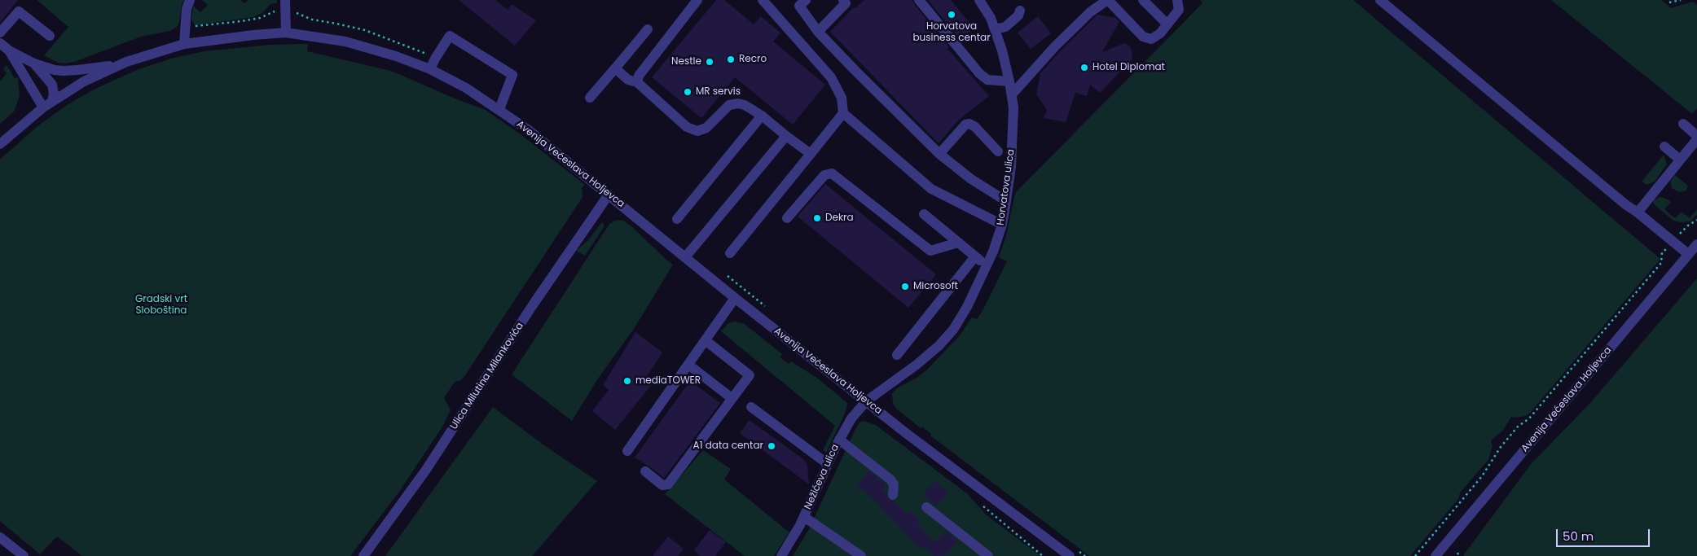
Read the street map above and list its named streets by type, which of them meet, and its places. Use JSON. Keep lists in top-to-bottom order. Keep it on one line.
{"streets":{"street":["Avenija Većeslava Holjevca","Horvatova ulica","Ulica Milutina Milankovića","Nežićeva ulica"]},"crossings":[["Avenija Većeslava Holjevca","Horvatova ulica"],["Avenija Većeslava Holjevca","Ulica Milutina Milankovića"],["Avenija Većeslava Holjevca","Nežićeva ulica"],["Horvatova ulica","Nežićeva ulica"]],"parks":["Gradski vrt Sloboština"],"places":["Horvatova business centar","Recro","Nestle","Hotel Diplomat","MR servis","Dekra","Microsoft","mediaTOWER","A1 data centar"],"scale_bar":"50 m"}
